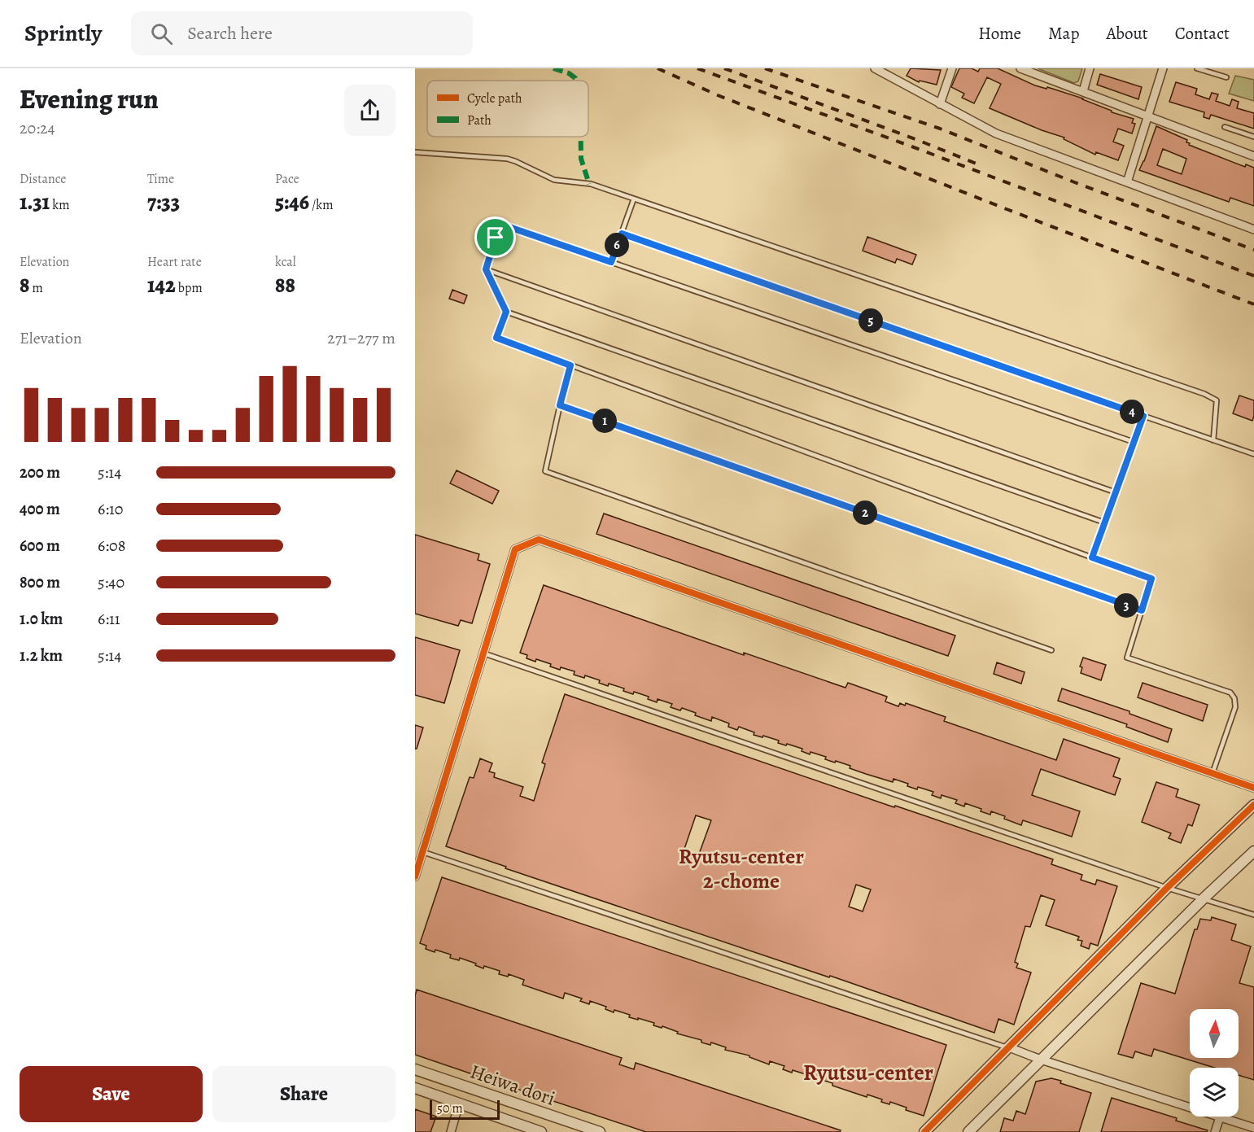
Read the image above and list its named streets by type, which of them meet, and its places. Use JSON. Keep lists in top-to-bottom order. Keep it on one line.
{"streets":{"street":["Heiwa dori"]},"districts":["Ryutsu-center 2-chome","Ryutsu-center"],"legend":["Cycle path","Path"],"scale_bar":"50 m","north":"top","page":{"header":"Sprintly","search":"Search here","nav":["Home","Map","About","Contact"],"heading":["Evening run","20:24"],"stats":[["Distance","1.31 km"],["Time","7:33"],["Pace","5:46 /km"],["Elevation","8 m"],["Heart rate","142 bpm"],["kcal","88"]],"pins":["6","5","4","1","2","3"],"chart":["Elevation","271–277 m"],"list":[{"name":"200 m","note":"5:14"},{"name":"400 m","note":"6:10"},{"name":"600 m","note":"6:08"},{"name":"800 m","note":"5:40"},{"name":"1.0 km","note":"6:11"},{"name":"1.2 km","note":"5:14"}],"buttons":["Save","Share"],"scale":"50 m"}}
